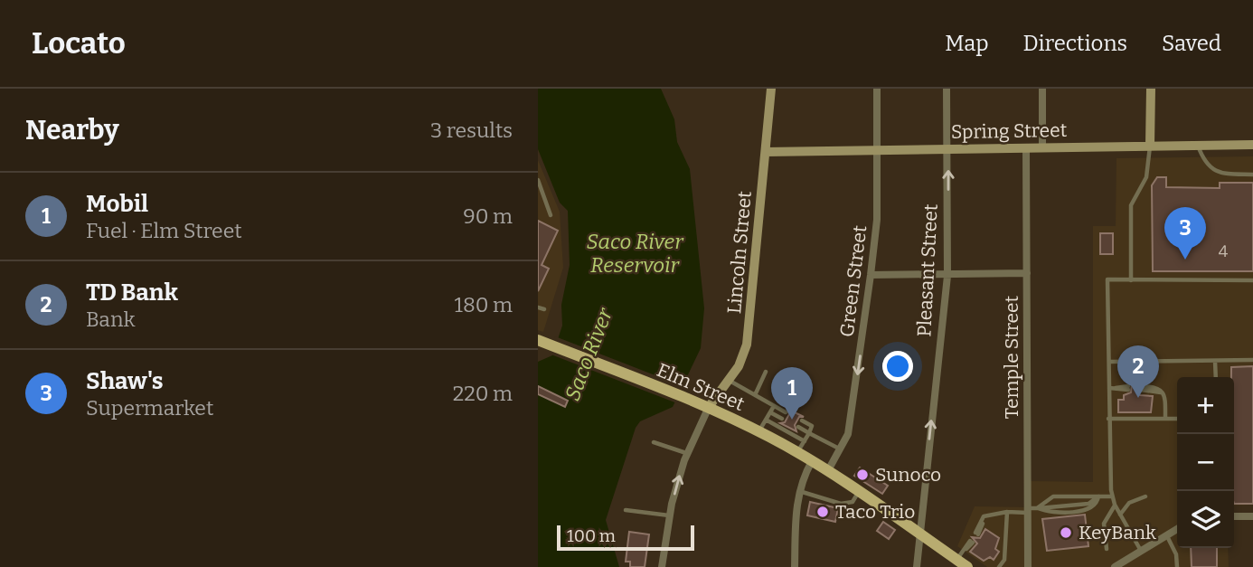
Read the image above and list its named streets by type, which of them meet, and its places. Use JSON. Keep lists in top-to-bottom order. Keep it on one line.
{"streets":{"main road":["Elm Street"],"street":["Spring Street","Lincoln Street","Pleasant Street","Green Street","Temple Street"]},"crossings":[["Spring Street","Lincoln Street"],["Spring Street","Pleasant Street"],["Spring Street","Green Street"],["Spring Street","Temple Street"],["Lincoln Street","Elm Street"],["Pleasant Street","Elm Street"],["Green Street","Elm Street"]],"one_way":["Pleasant Street","Green Street"],"water":["Saco River Reservoir","Saco River"],"places":["Sunoco","Taco Trio","KeyBank"],"house_numbers":["4"],"scale_bar":"100 m","page":{"header":"Locato","nav":["Map","Directions","Saved"],"heading":["Nearby","3 results"],"list":[{"mark":"1","name":"Mobil","note":"Fuel · Elm Street","value":"90 m"},{"mark":"2","name":"TD Bank","note":"Bank","value":"180 m"},{"mark":"3","name":"Shaw's","note":"Supermarket","value":"220 m"}],"pins":["3","2","1"],"map_buttons":["+","−"],"scale":"100 m"}}
